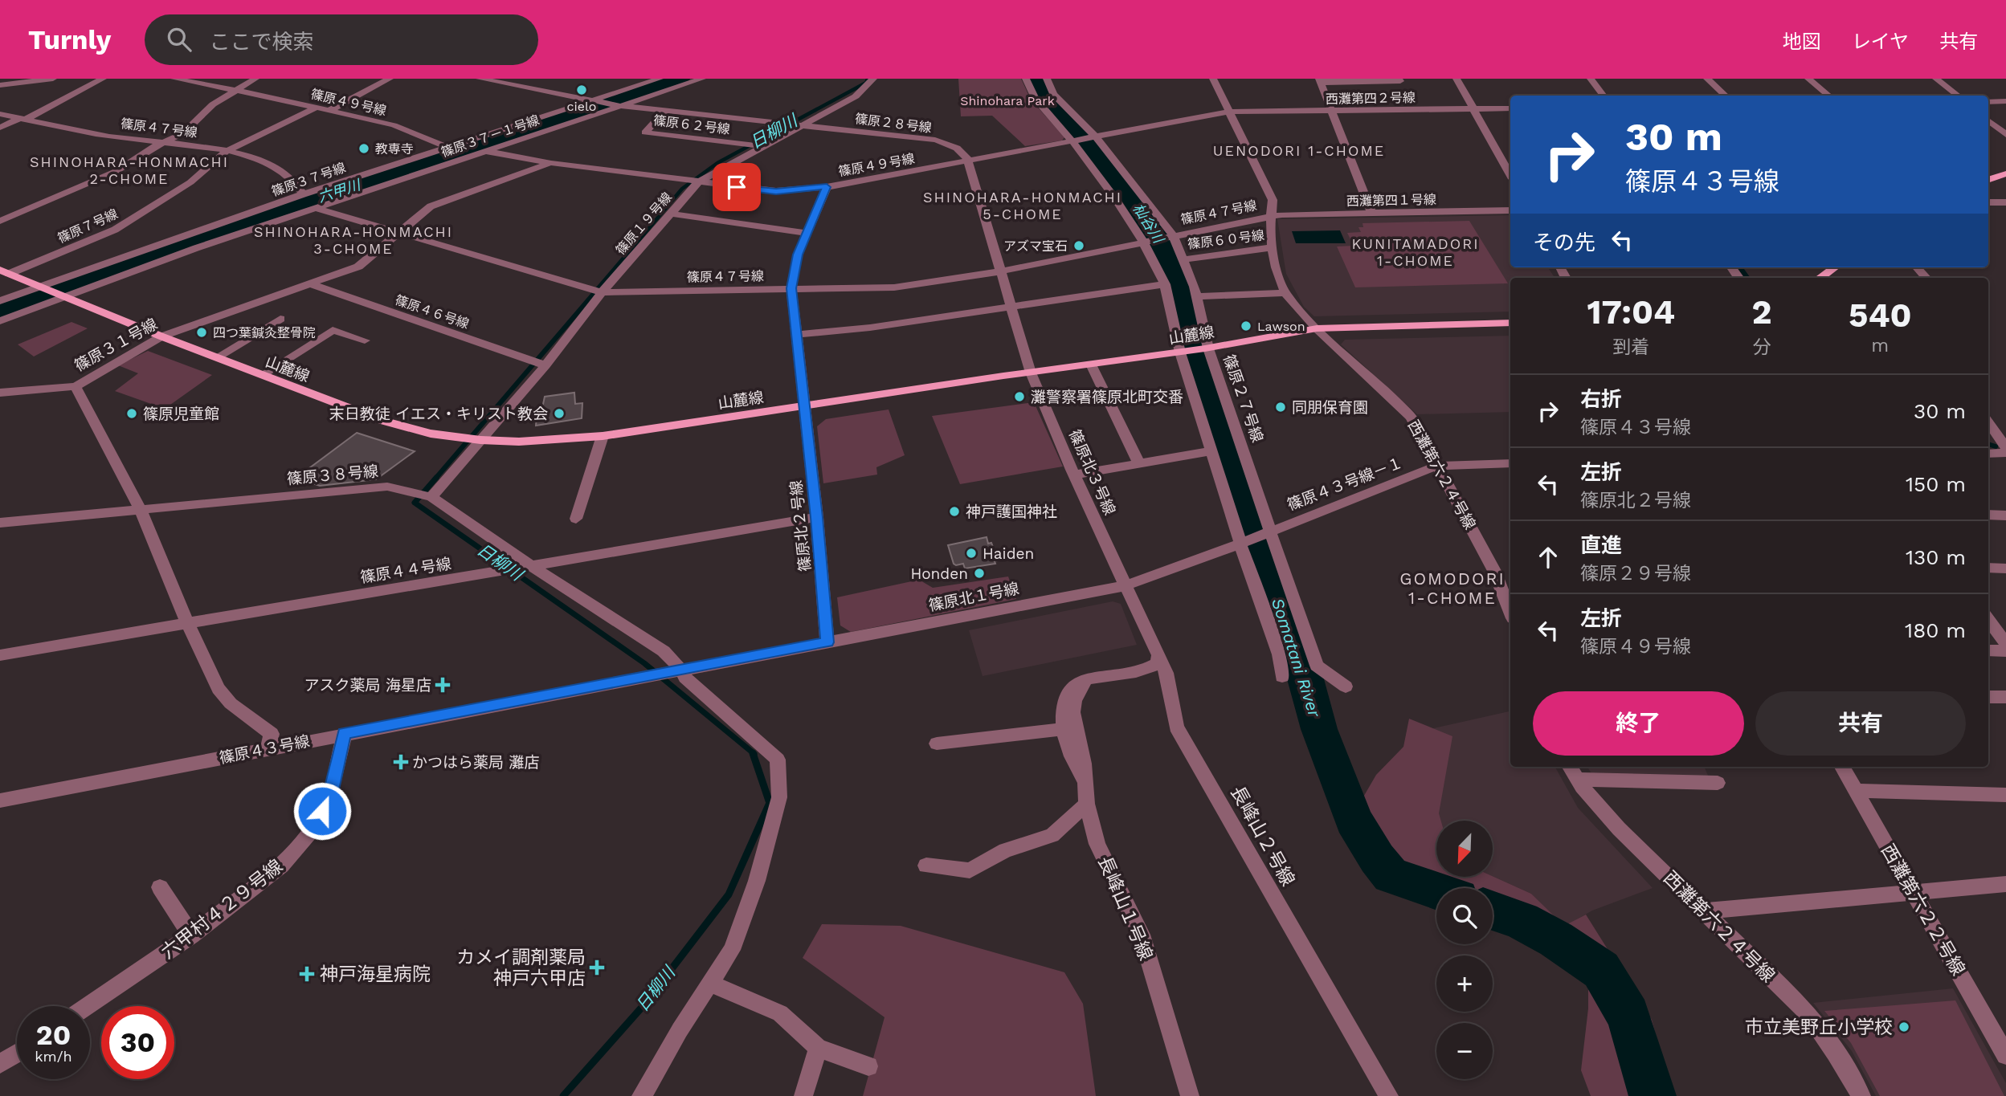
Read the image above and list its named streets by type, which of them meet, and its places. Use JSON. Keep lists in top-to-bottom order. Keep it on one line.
{"streets":{"main road":["山麓線"],"street":["西灘第四２号線","篠原４９号線","篠原２８号線","篠原６２号線","篠原４７号線","篠原３７－１号線","篠原３７号線","西灘第四１号線","篠原１９号線","篠原７号線","篠原６０号線","篠原４６号線","篠原３１号線","篠原２７号線","篠原北３号線","篠原３８号線","西灘第六２４号線","篠原４３号線－１","篠原北２号線","篠原４４号線","篠原北１号線","篠原４３号線","長峰山２号線","長峰山１号線","六甲村４２９号線","西灘第六２２号線"]},"crossings":[["篠原４９号線","篠原２８号線"],["篠原４９号線","篠原３７－１号線"],["篠原４９号線","篠原３７号線"],["篠原４９号線","篠原１９号線"],["篠原４９号線","篠原７号線"],["篠原４９号線","篠原３１号線"],["篠原４９号線","篠原２７号線"],["篠原４９号線","篠原北２号線"],["篠原２８号線","篠原６２号線"],["篠原２８号線","篠原３７－１号線"],["篠原２８号線","篠原３７号線"],["篠原２８号線","篠原１９号線"],["篠原６２号線","篠原１９号線"],["篠原４７号線","篠原３７－１号線"],["篠原４７号線","篠原３７号線"],["篠原４７号線","西灘第四１号線"],["篠原４７号線","篠原１９号線"],["篠原４７号線","篠原７号線"],["篠原４７号線","篠原３１号線"],["篠原４７号線","篠原２７号線"],["篠原４７号線","篠原北２号線"],["篠原３７－１号線","山麓線"],["篠原３７号線","山麓線"],["篠原１９号線","篠原４６号線"],["篠原１９号線","山麓線"],["篠原１９号線","篠原３８号線"],["篠原７号線","山麓線"],["篠原６０号線","篠原２７号線"],["篠原４６号線","篠原３１号線"],["山麓線","篠原３１号線"],["山麓線","篠原２７号線"],["山麓線","篠原北３号線"],["山麓線","西灘第六２４号線"],["山麓線","篠原北２号線"],["篠原３１号線","篠原３８号線"],["篠原３１号線","篠原４４号線"],["篠原３１号線","篠原４３号線"],["篠原２７号線","篠原４３号線－１"],["篠原北３号線","篠原北１号線"],["篠原北３号線","長峰山２号線"],["篠原３８号線","篠原４４号線"],["篠原３８号線","篠原４３号線"],["西灘第六２４号線","篠原４３号線－１"],["篠原北２号線","篠原４４号線"],["篠原北２号線","篠原北１号線"],["篠原北２号線","篠原４３号線"],["篠原北１号線","篠原４３号線"],["篠原北１号線","長峰山２号線"],["篠原４３号線","六甲村４２９号線"],["長峰山２号線","長峰山１号線"]],"districts":["UENODORI 1-CHOME","SHINOHARA-HONMACHI 2-CHOME","SHINOHARA-HONMACHI 5-CHOME","SHINOHARA-HONMACHI 3-CHOME","KUNITAMADORI 1-CHOME","GOMODORI 1-CHOME"],"water":["日柳川","六甲川","杣谷川","Somatani River"],"parks":["Shinohara Park"],"places":{"other":["cielo","教専寺","アズマ宝石","Lawson","四つ葉鍼灸整骨院","灘警察署篠原北町交番","同朋保育園","篠原児童館","末日教徒 イエス・キリスト教会","神戸護国神社","Haiden","Honden","市立美野丘小学校"],"health":["アスク薬局 海星店","かつはら薬局 灘店","カメイ調剤薬局 神戸六甲店","神戸海星病院"]},"north":"bottom left","page":{"header":"Turnly","search":"ここで検索","nav":["地図","レイヤ","共有"],"turn":["30 m","篠原４３号線"],"then":"その先","eta":["17:04","到着","2","分","540","m"],"list":[{"name":"右折","note":"篠原４３号線","value":"30 m"},{"name":"左折","note":"篠原北２号線","value":"150 m"},{"name":"直進","note":"篠原２９号線","value":"130 m"},{"name":"左折","note":"篠原４９号線","value":"180 m"}],"buttons":["終了","共有"],"map_buttons":["+","−"],"speed":"20 km/h","limit":"30"}}
